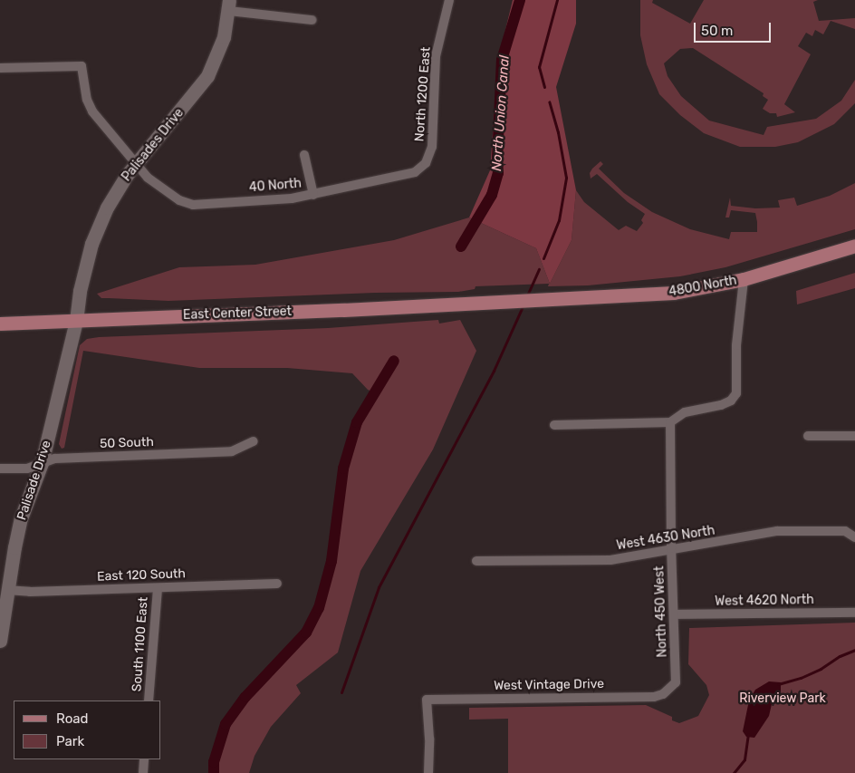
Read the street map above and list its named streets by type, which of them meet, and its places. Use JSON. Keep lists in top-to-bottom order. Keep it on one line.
{"streets":{"main road":["4800 North","East Center Street"],"street":["North 1200 East","Palisades Drive","40 North","50 South","Palisade Drive","West 4630 North","East 120 South","West 4620 North","North 450 West","South 1100 East","West Vintage Drive"]},"crossings":[["North 1200 East","40 North"],["Palisades Drive","40 North"],["Palisades Drive","East Center Street"],["Palisades Drive","Palisade Drive"],["4800 North","East Center Street"],["East Center Street","Palisade Drive"],["50 South","Palisade Drive"],["Palisade Drive","East 120 South"],["West 4630 North","North 450 West"],["East 120 South","South 1100 East"],["West 4620 North","North 450 West"],["North 450 West","West Vintage Drive"]],"water":["North Union Canal"],"parks":["Riverview Park"],"legend":["Road","Park"],"scale_bar":"50 m"}
